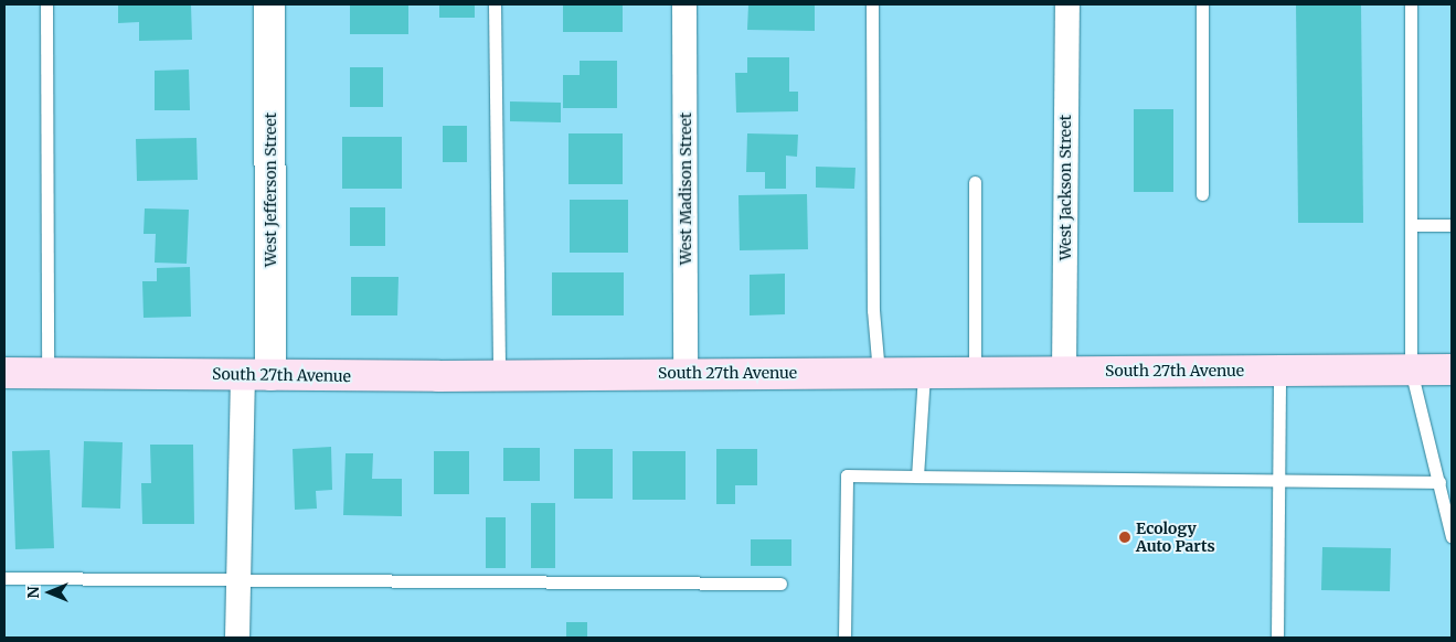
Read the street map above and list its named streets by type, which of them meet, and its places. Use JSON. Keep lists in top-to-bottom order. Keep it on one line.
{"streets":{"main road":["South 27th Avenue"],"street":["West Jackson Street","West Madison Street","West Jefferson Street"]},"crossings":[["West Jackson Street","South 27th Avenue"],["West Madison Street","South 27th Avenue"],["West Jefferson Street","South 27th Avenue"]],"places":["Ecology Auto Parts"],"north":"left"}
